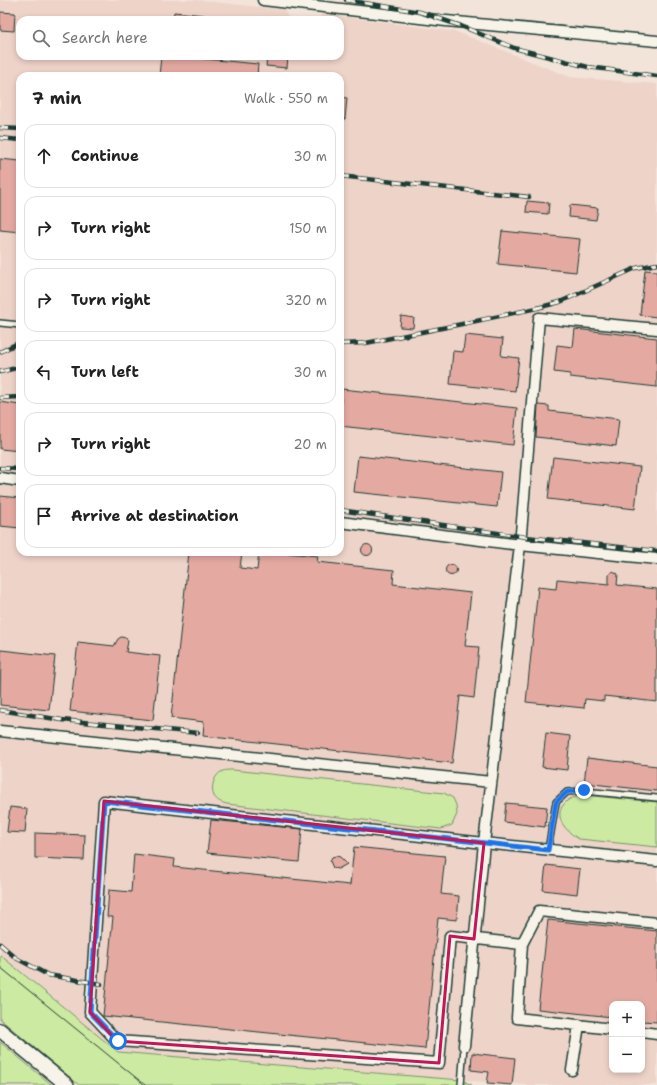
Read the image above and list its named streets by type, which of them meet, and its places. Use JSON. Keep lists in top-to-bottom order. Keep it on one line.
{"page":{"search":"Search here","heading":["7 min","Walk · 550 m"],"list":[["Continue","30 m"],["Turn right","150 m"],["Turn right","320 m"],["Turn left","30 m"],["Turn right","20 m"],"Arrive at destination"],"map_buttons":["+","−"]}}
